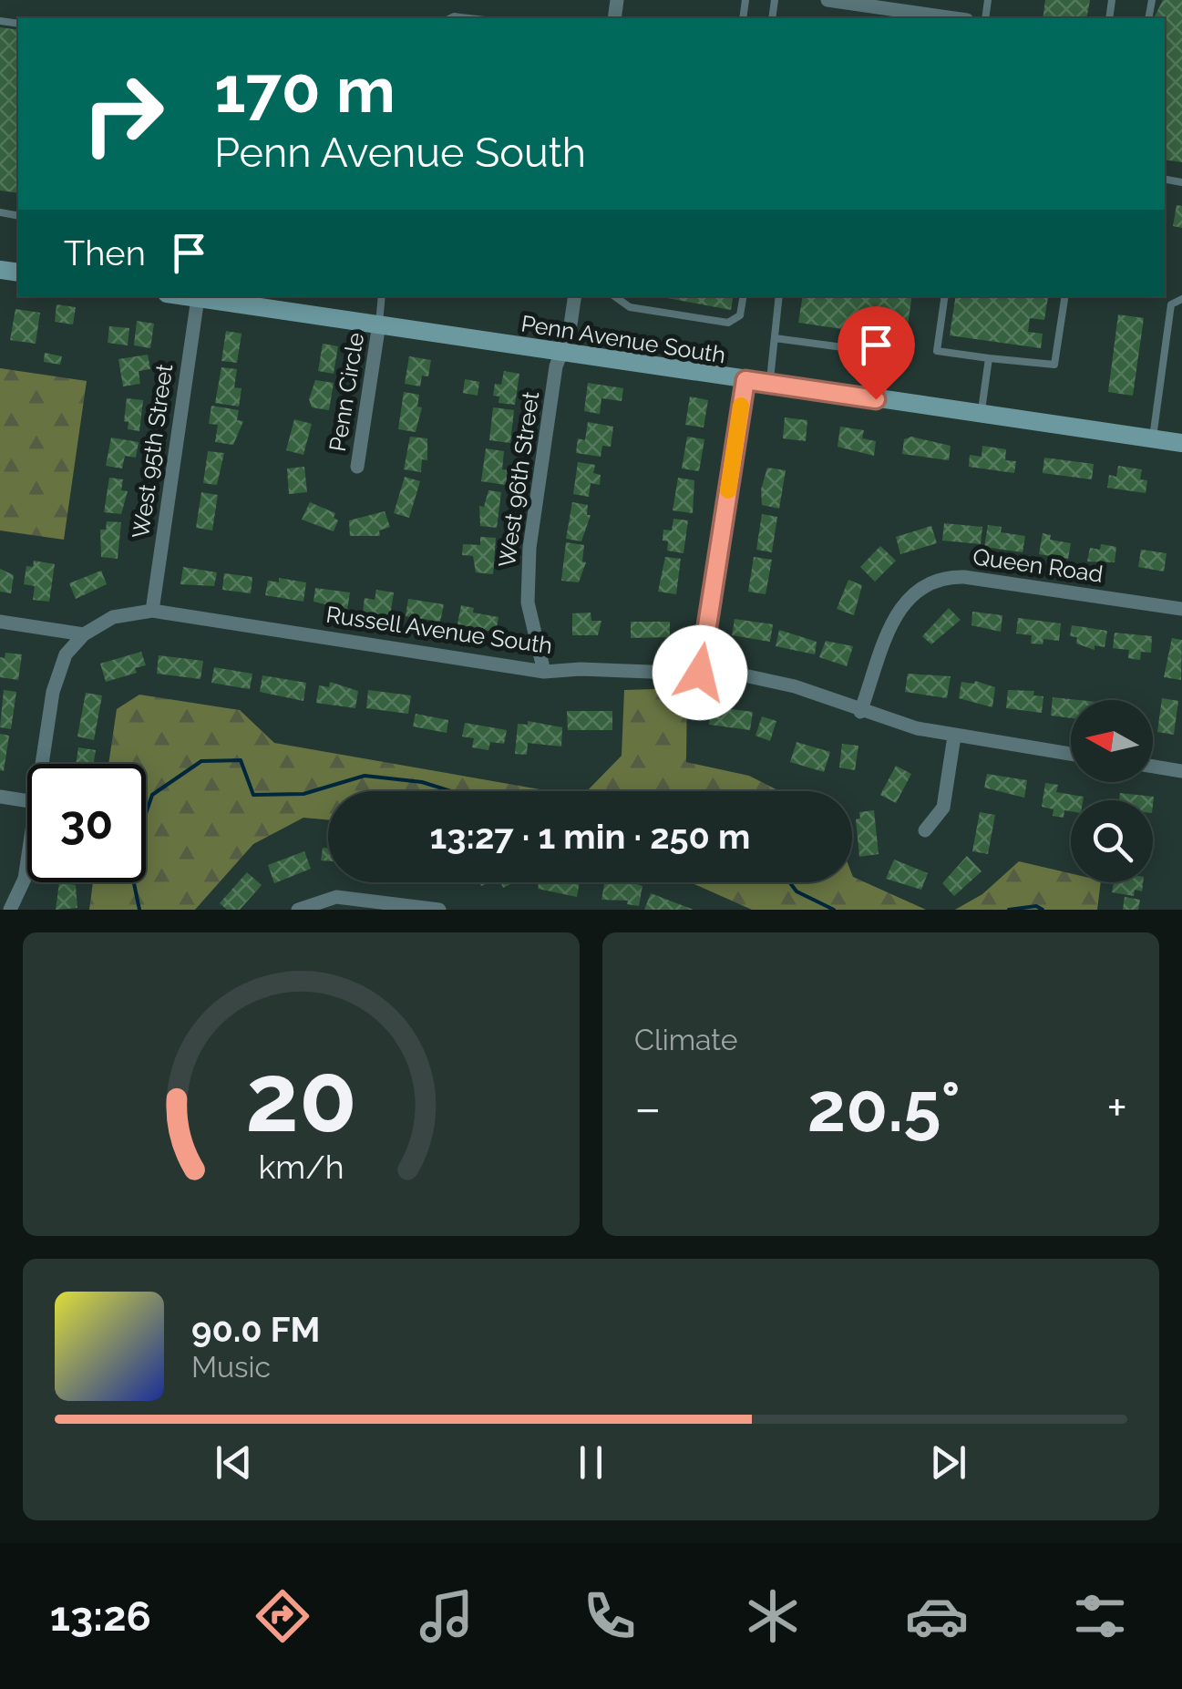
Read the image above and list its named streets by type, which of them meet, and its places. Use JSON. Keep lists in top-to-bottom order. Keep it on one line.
{"streets":{"main road":["Penn Avenue South"],"street":["Penn Circle","West 95th Street","West 96th Street","Queen Road","Russell Avenue South"]},"crossings":[["Penn Avenue South","Penn Circle"],["Penn Avenue South","West 95th Street"],["Penn Avenue South","West 96th Street"],["West 95th Street","Russell Avenue South"],["West 96th Street","Russell Avenue South"],["Queen Road","Russell Avenue South"]],"north":"left","page":{"turn":["170 m","Penn Avenue South"],"then":"Then","limit":"30","trip":"13:27 · 1 min · 250 m","tile":"Climate","heat":["−","20.5°","+"],"song":["90.0 FM","Music"],"tabs":"13:26","gauge":["20","km/h"]}}
